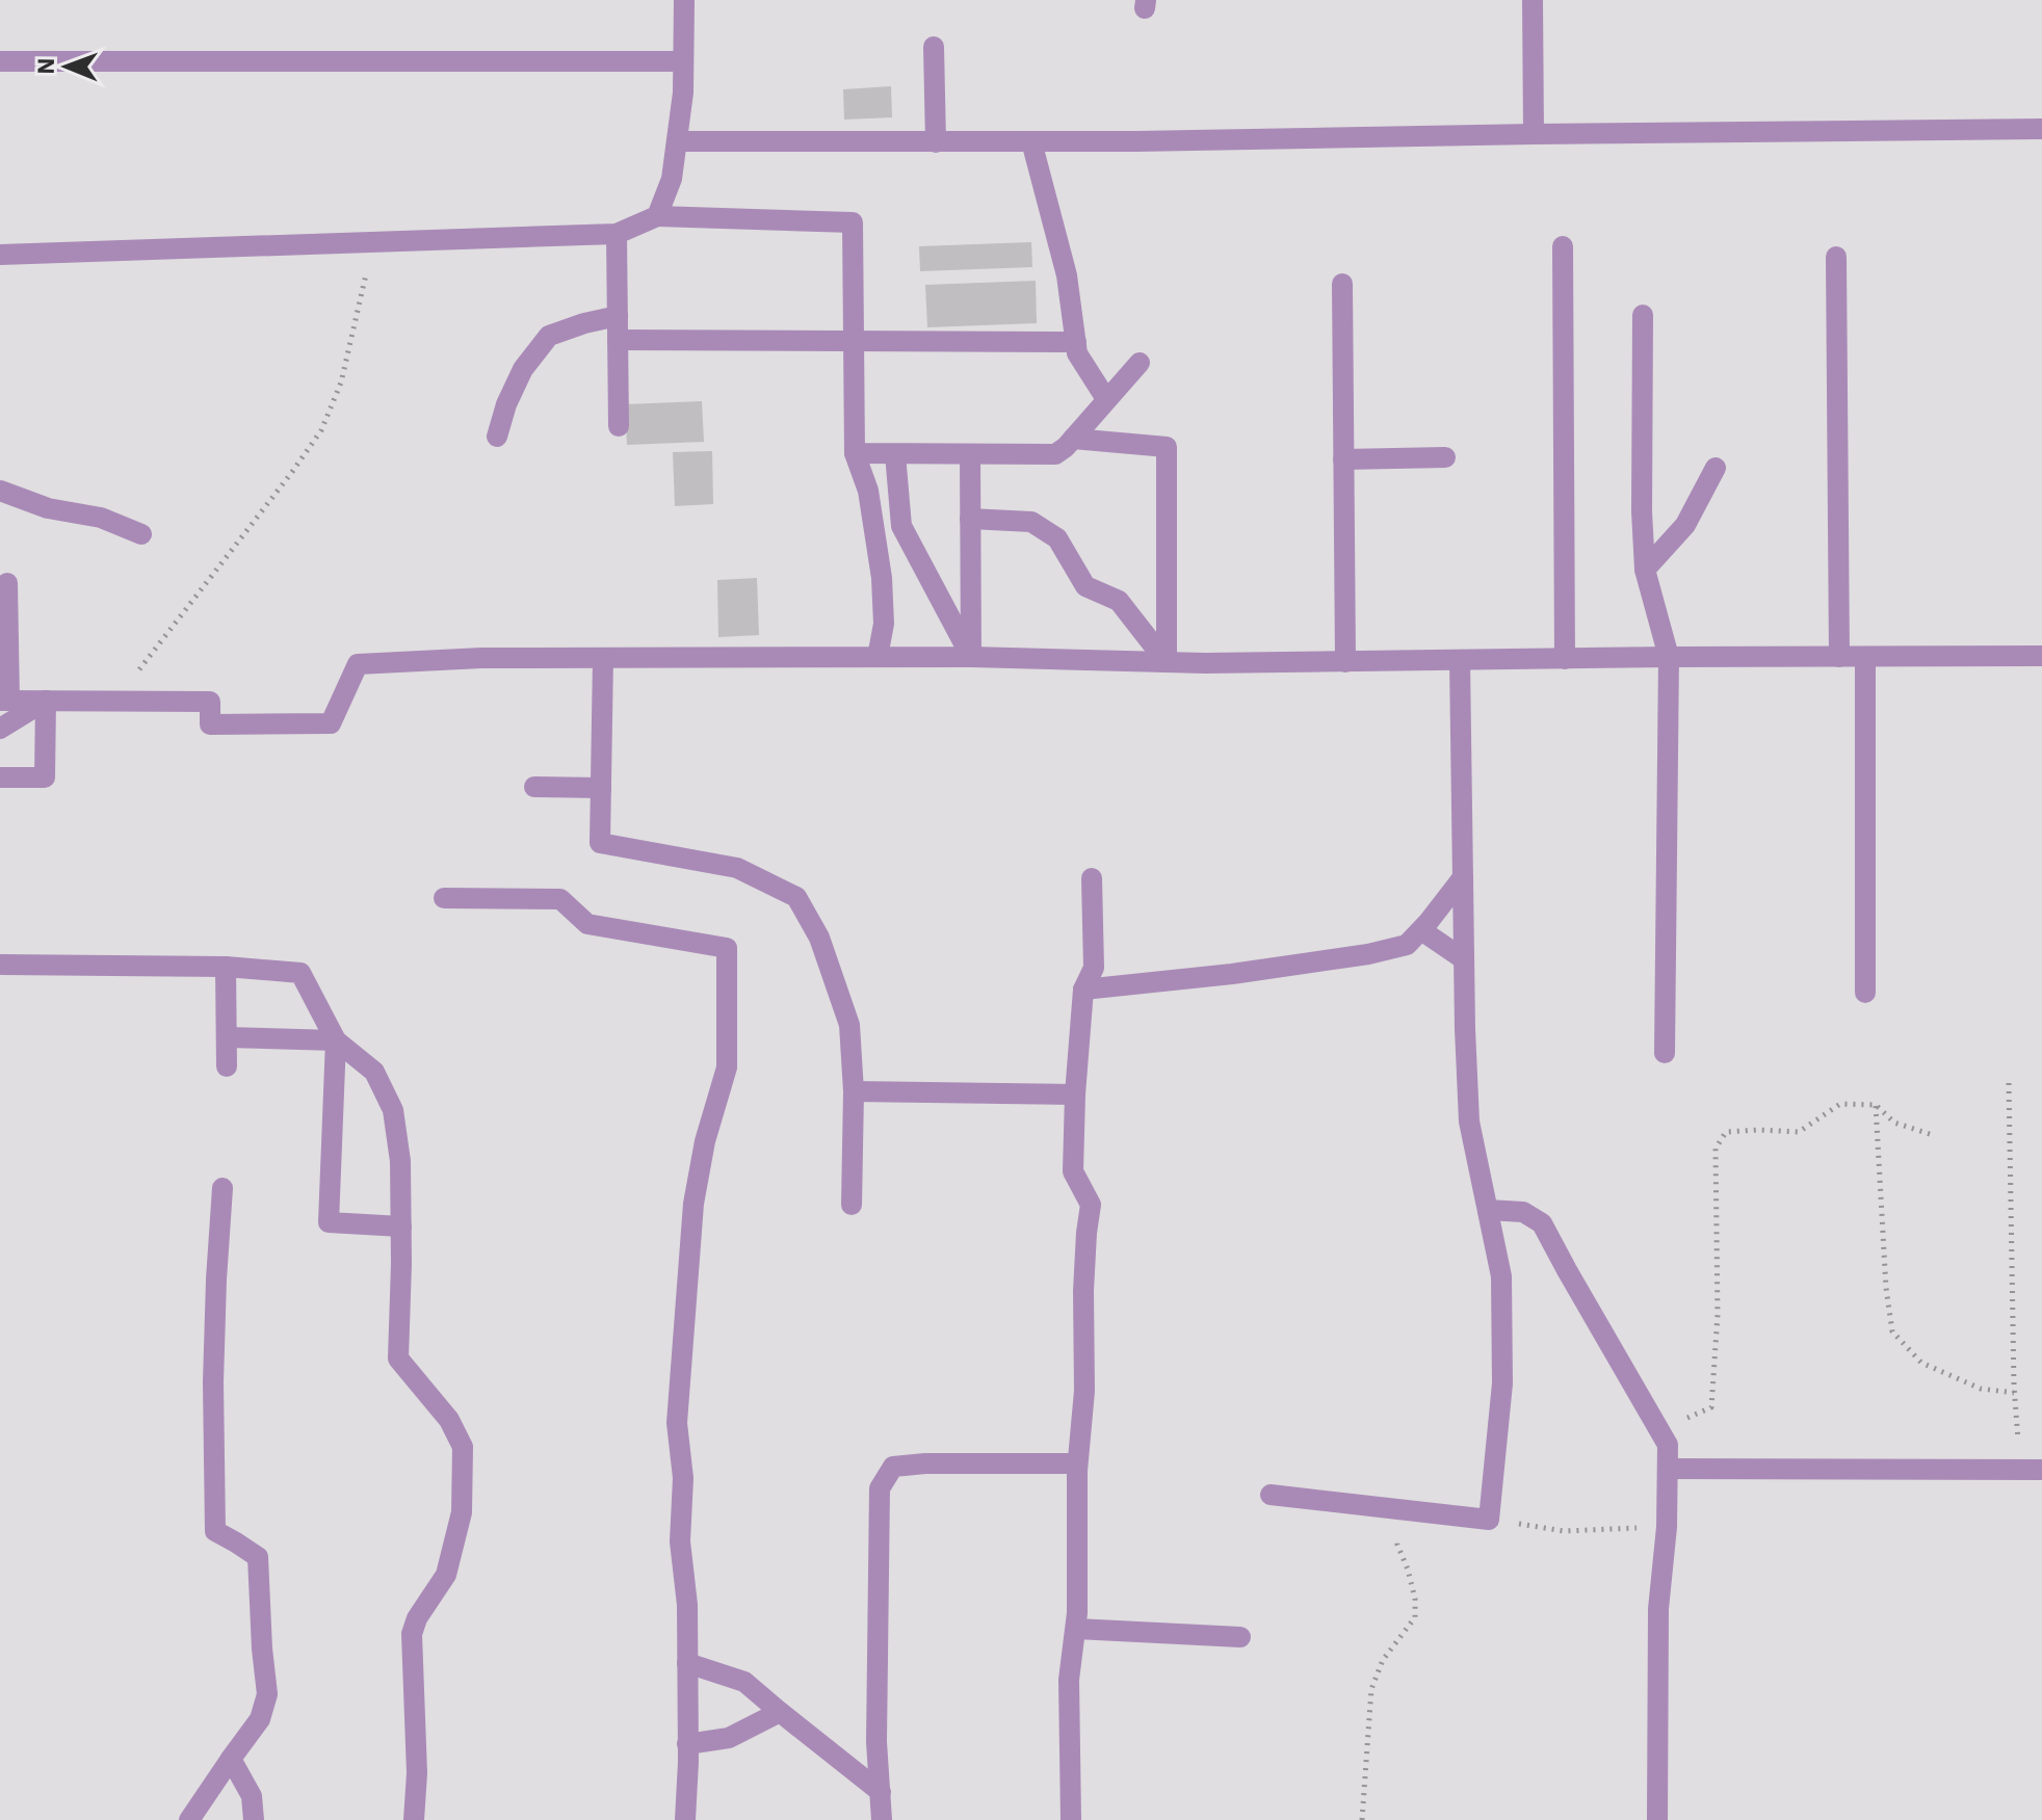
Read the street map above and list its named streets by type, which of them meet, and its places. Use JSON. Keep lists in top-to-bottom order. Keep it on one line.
{"north":"left"}
